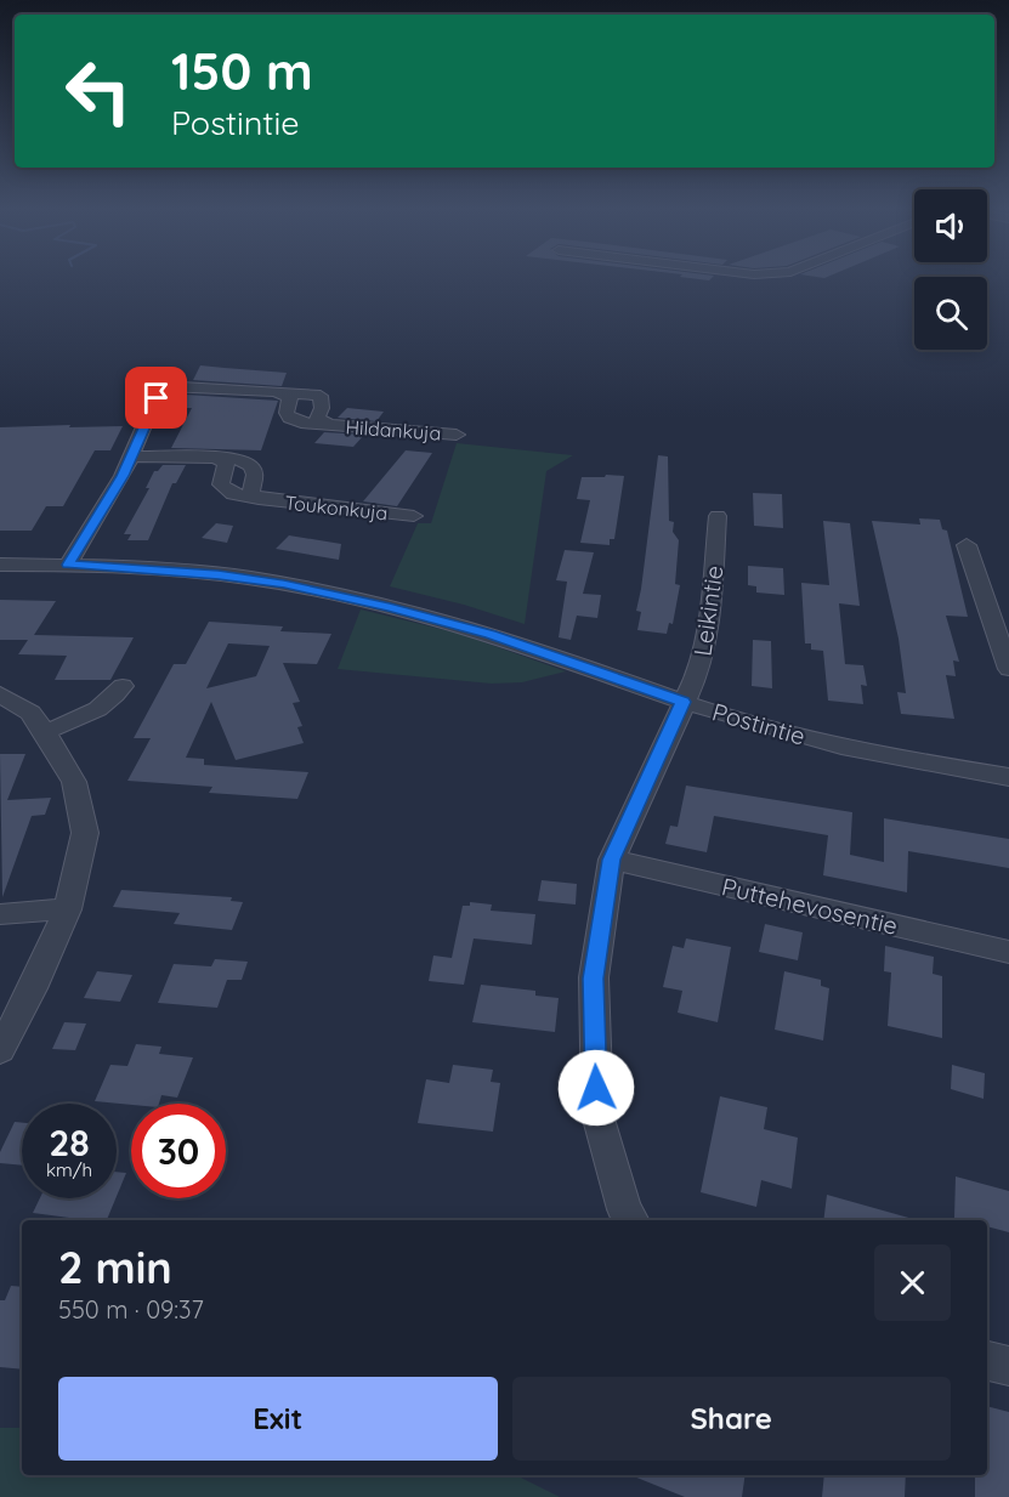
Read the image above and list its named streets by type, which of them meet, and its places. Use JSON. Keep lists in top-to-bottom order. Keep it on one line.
{"streets":{"street":["Hildankuja","Toukonkuja","Leikintie","Postintie","Puttehevosentie"]},"crossings":[["Hildankuja","Toukonkuja"],["Leikintie","Postintie"],["Leikintie","Puttehevosentie"]],"page":{"turn":["150 m","Postintie"],"speed":"28 km/h","limit":"30","heading":["2 min","550 m · 09:37"],"buttons":["Exit","Share"]}}
